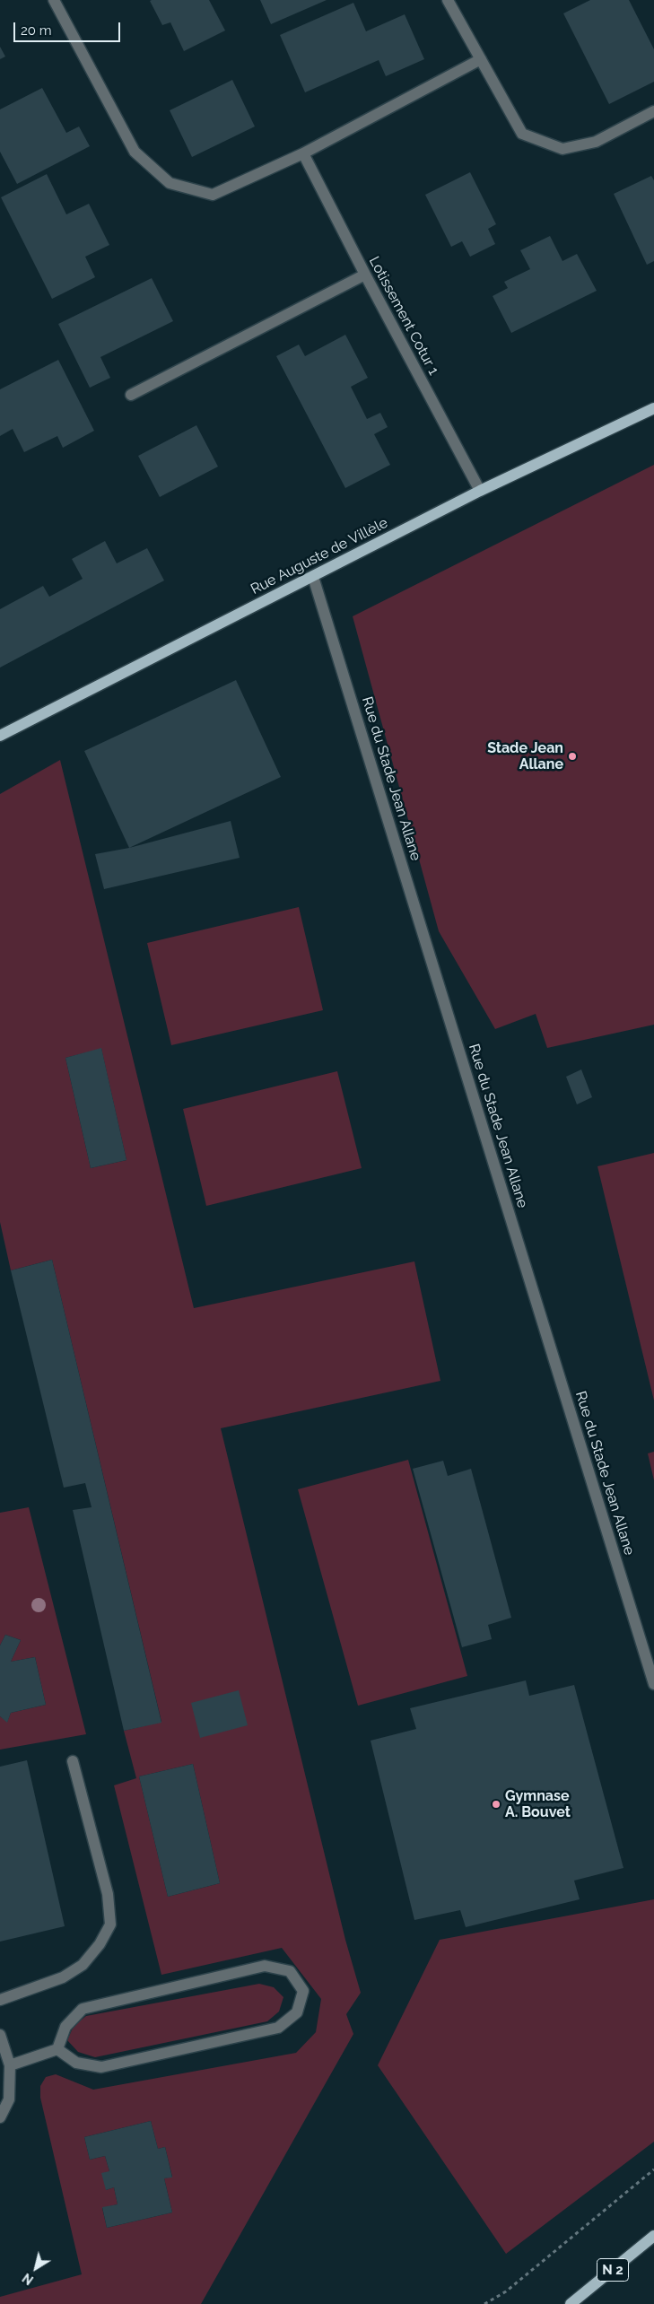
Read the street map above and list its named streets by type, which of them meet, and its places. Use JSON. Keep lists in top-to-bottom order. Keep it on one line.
{"streets":{"main road":["Rue Auguste de Villèle","N 2"],"street":["Lotissement Cotur 1","Rue du Stade Jean Allane"]},"crossings":[["Lotissement Cotur 1","Rue Auguste de Villèle"],["Rue Auguste de Villèle","Rue du Stade Jean Allane"]],"places":["Stade Jean Allane","Gymnase A. Bouvet"],"scale_bar":"20 m","north":"bottom left"}
